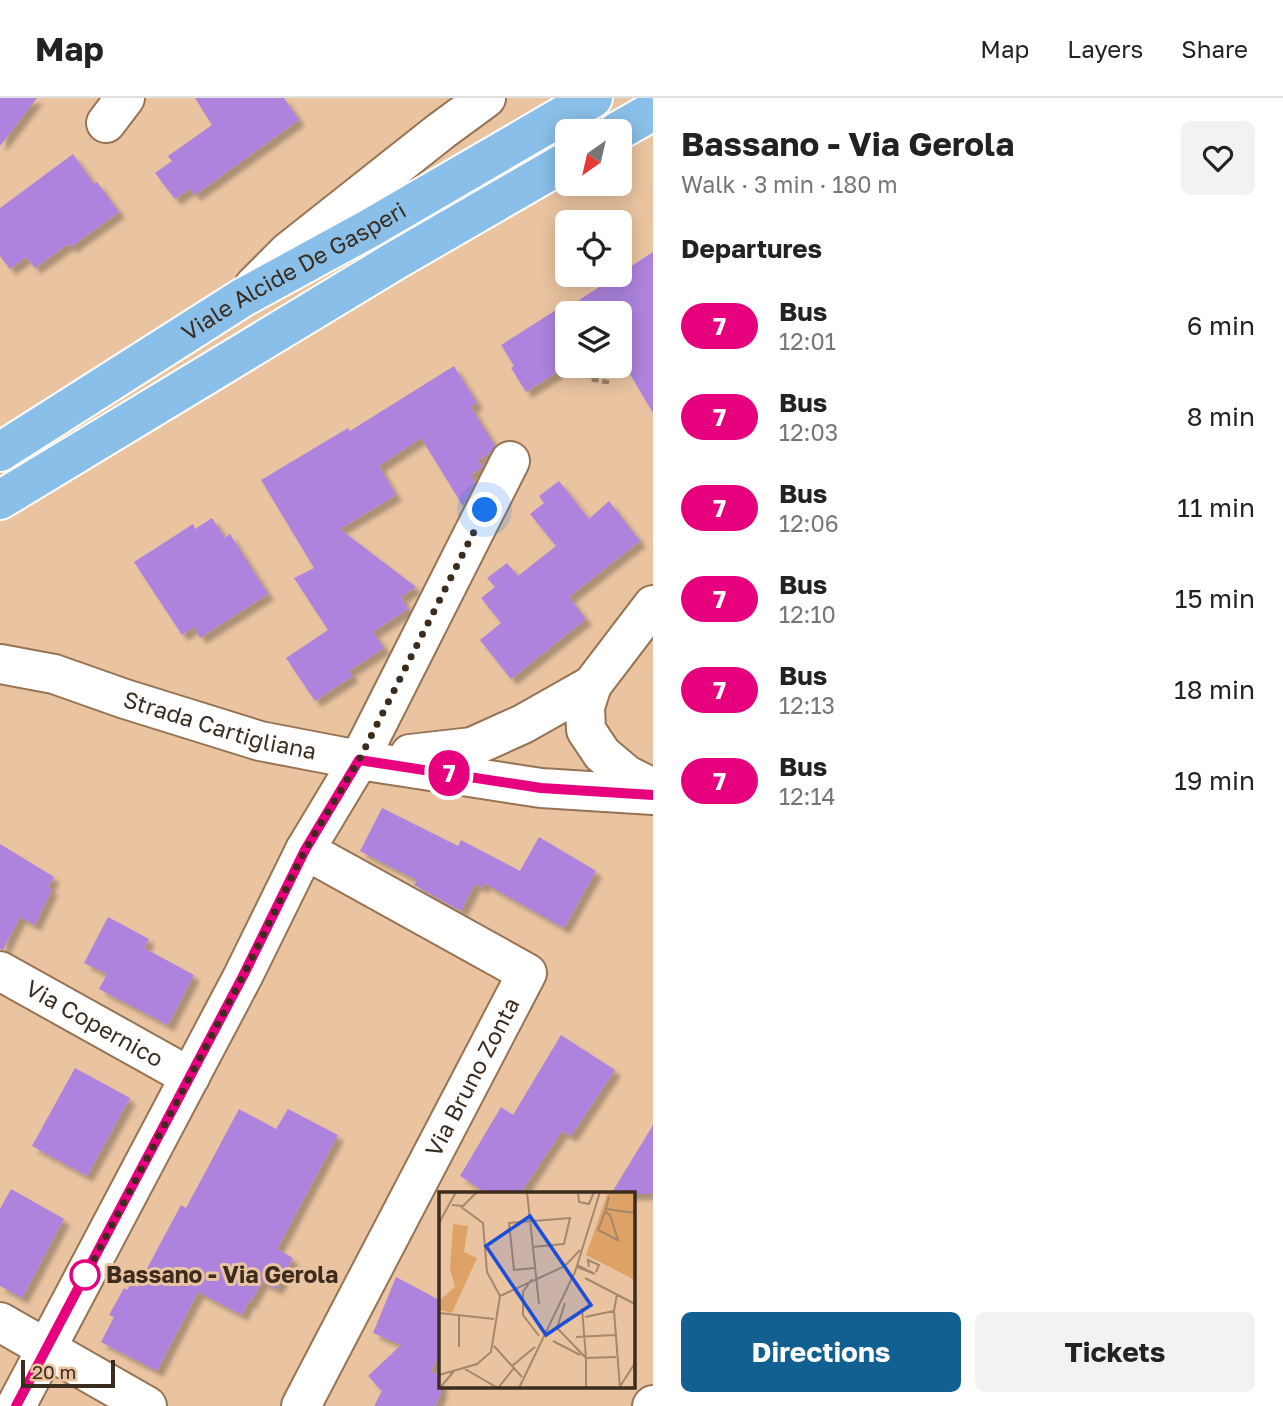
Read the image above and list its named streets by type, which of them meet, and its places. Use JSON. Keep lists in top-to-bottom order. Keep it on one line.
{"streets":{"main road":["Viale Alcide De Gasperi"],"street":["Strada Cartigliana","Via Copernico","Via Bruno Zonta"]},"places":["Bassano - Via Gerola"],"lines":["bus line 7"],"scale_bar":"20 m","north":"bottom left","page":{"header":"Map","nav":["Map","Layers","Share"],"on_map":"7","heading":[["Bassano - Via Gerola","Walk · 3 min · 180 m"],"Departures"],"list":[{"mark":"7","name":"Bus","note":"12:01","value":"6 min"},{"mark":"7","name":"Bus","note":"12:03","value":"8 min"},{"mark":"7","name":"Bus","note":"12:06","value":"11 min"},{"mark":"7","name":"Bus","note":"12:10","value":"15 min"},{"mark":"7","name":"Bus","note":"12:13","value":"18 min"},{"mark":"7","name":"Bus","note":"12:14","value":"19 min"}],"buttons":["Directions","Tickets"],"scale":"20 m"}}
